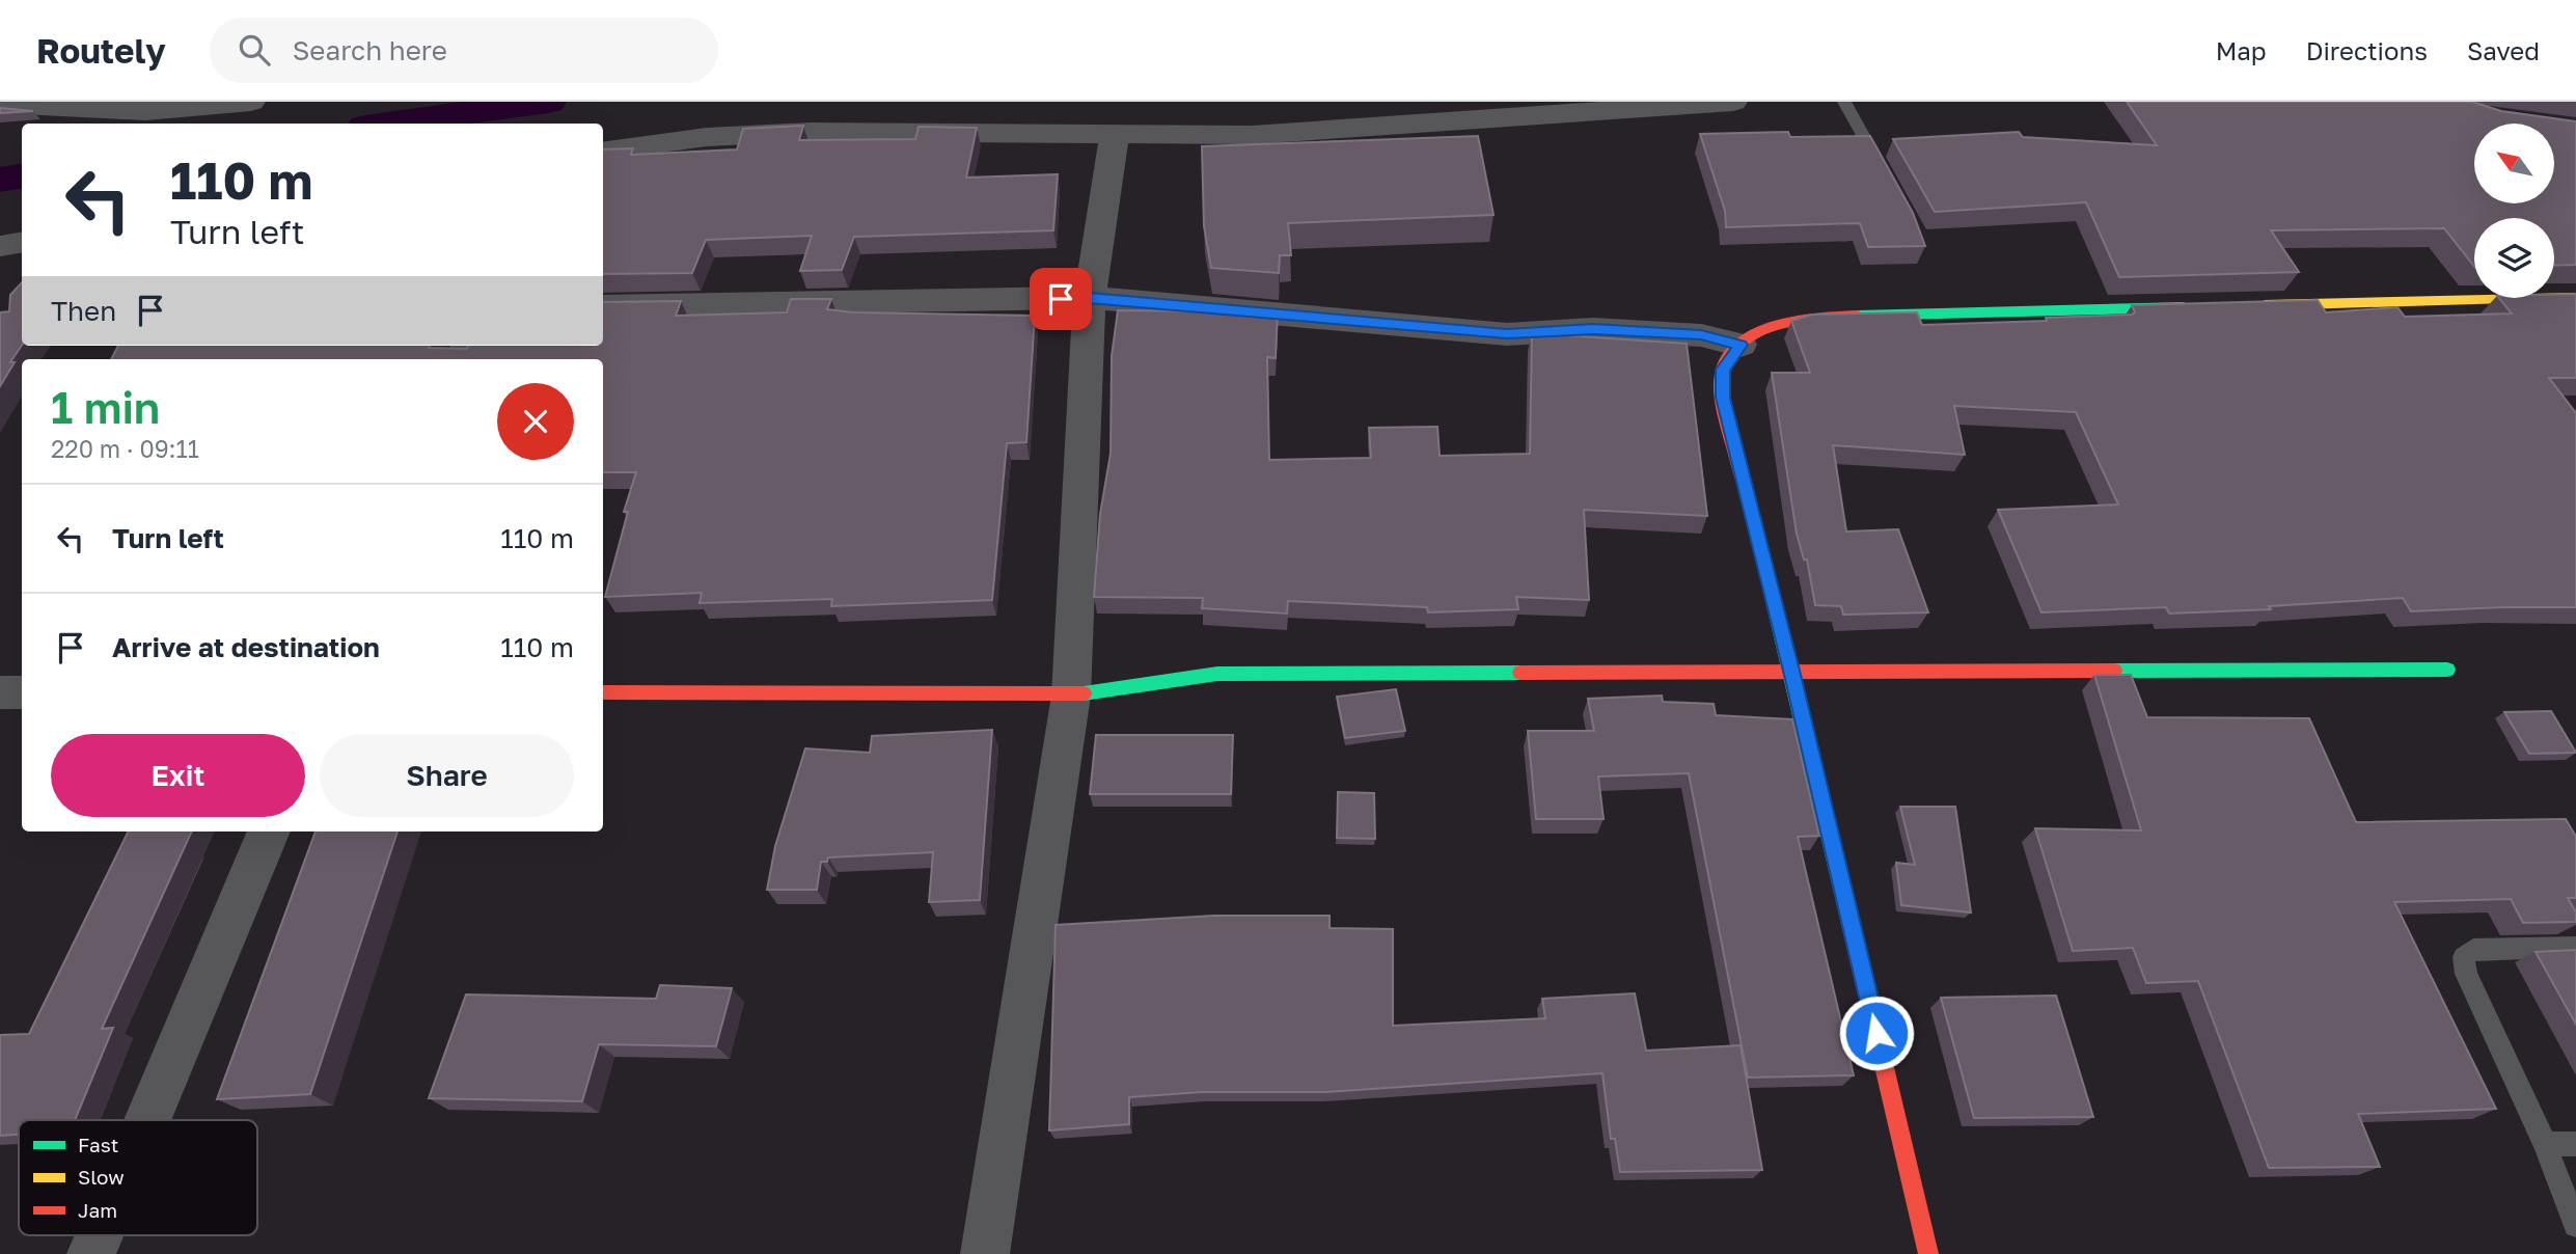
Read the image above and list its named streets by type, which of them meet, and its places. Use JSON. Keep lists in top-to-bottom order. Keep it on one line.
{"legend":["Fast","Slow","Jam"],"north":"top left","page":{"header":"Routely","search":"Search here","nav":["Map","Directions","Saved"],"turn":["110 m","Turn left"],"then":"Then","heading":["1 min","220 m · 09:11"],"list":[{"name":"Turn left","value":"110 m"},{"name":"Arrive at destination","value":"110 m"}],"buttons":["Exit","Share"]}}
